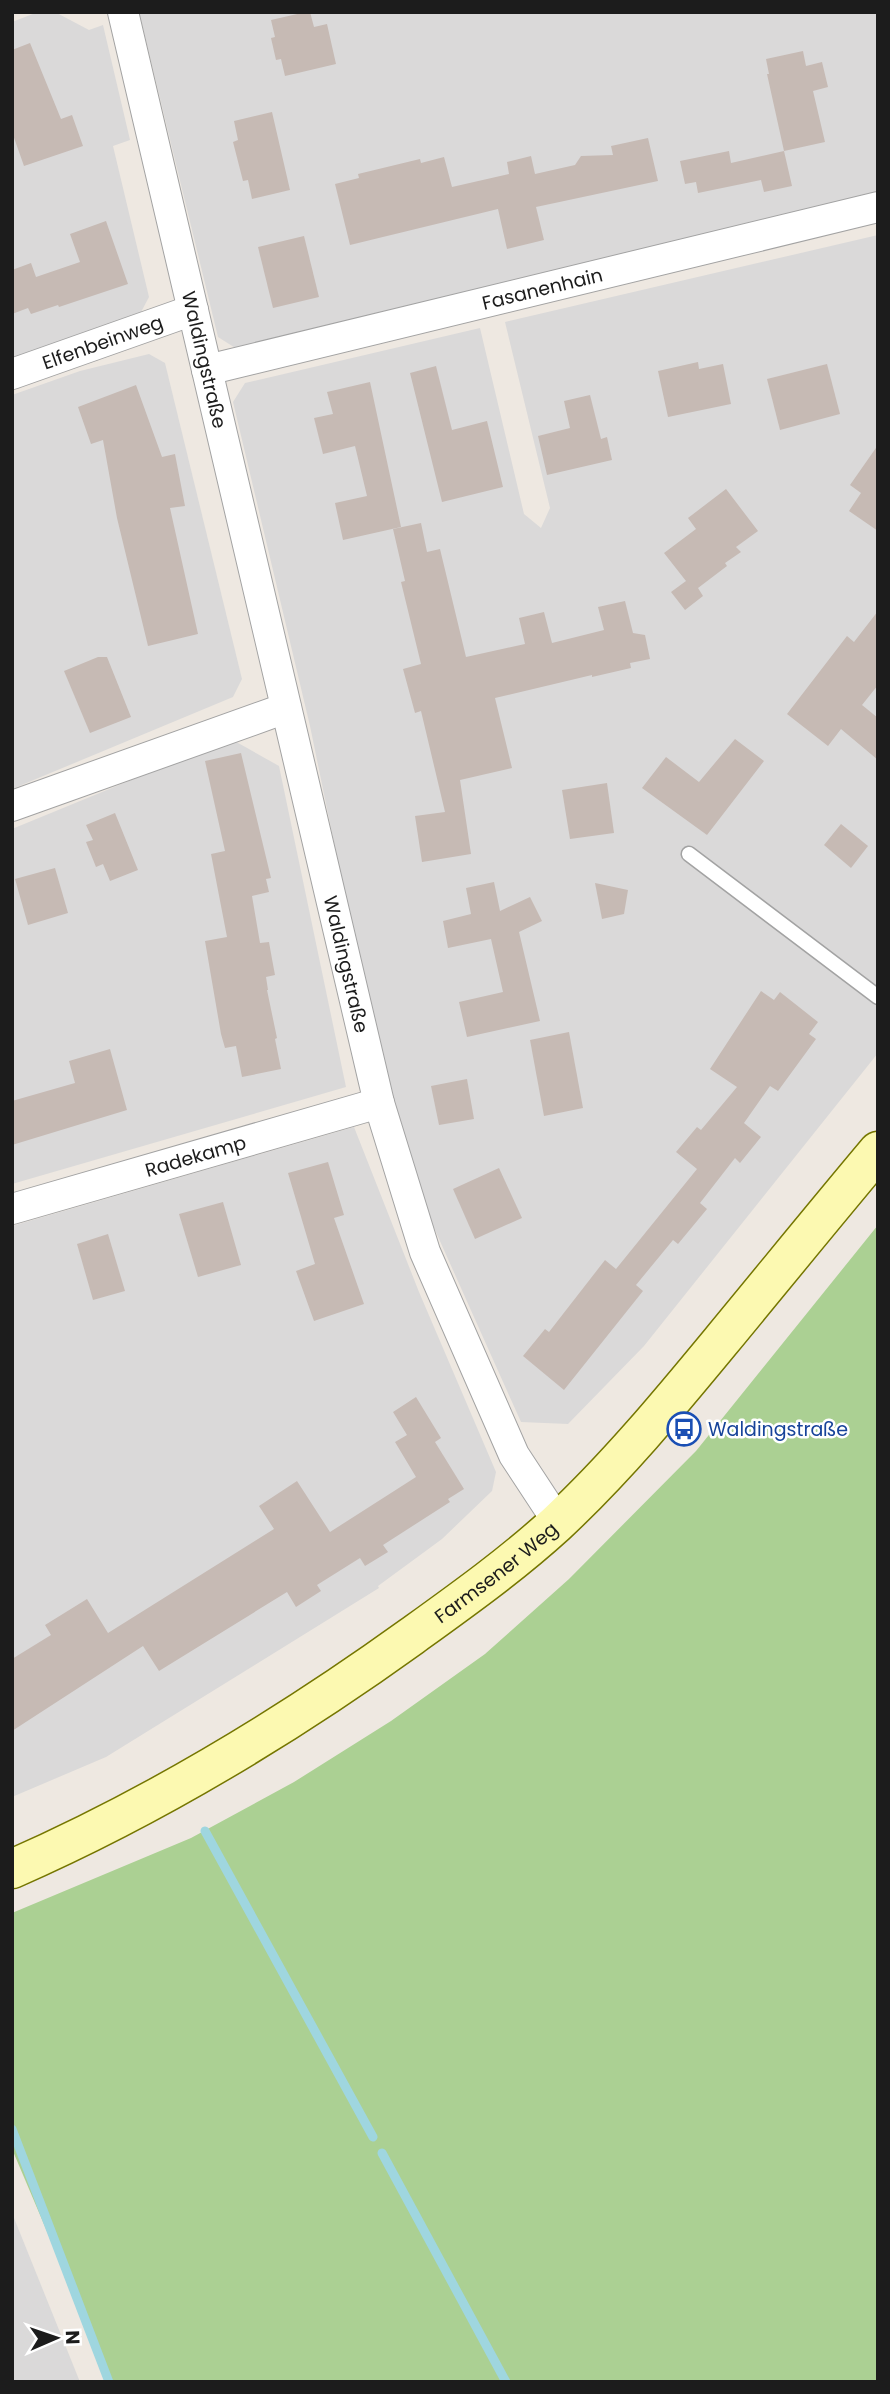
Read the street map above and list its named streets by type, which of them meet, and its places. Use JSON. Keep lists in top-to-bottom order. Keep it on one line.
{"streets":{"main road":["Farmsener Weg"],"street":["Fasanenhain","Elfenbeinweg","Waldingstraße","Radekamp"]},"crossings":[["Fasanenhain","Waldingstraße"],["Elfenbeinweg","Waldingstraße"],["Waldingstraße","Radekamp"],["Waldingstraße","Farmsener Weg"]],"places":{"bus stop":["Waldingstraße"]},"north":"right"}
